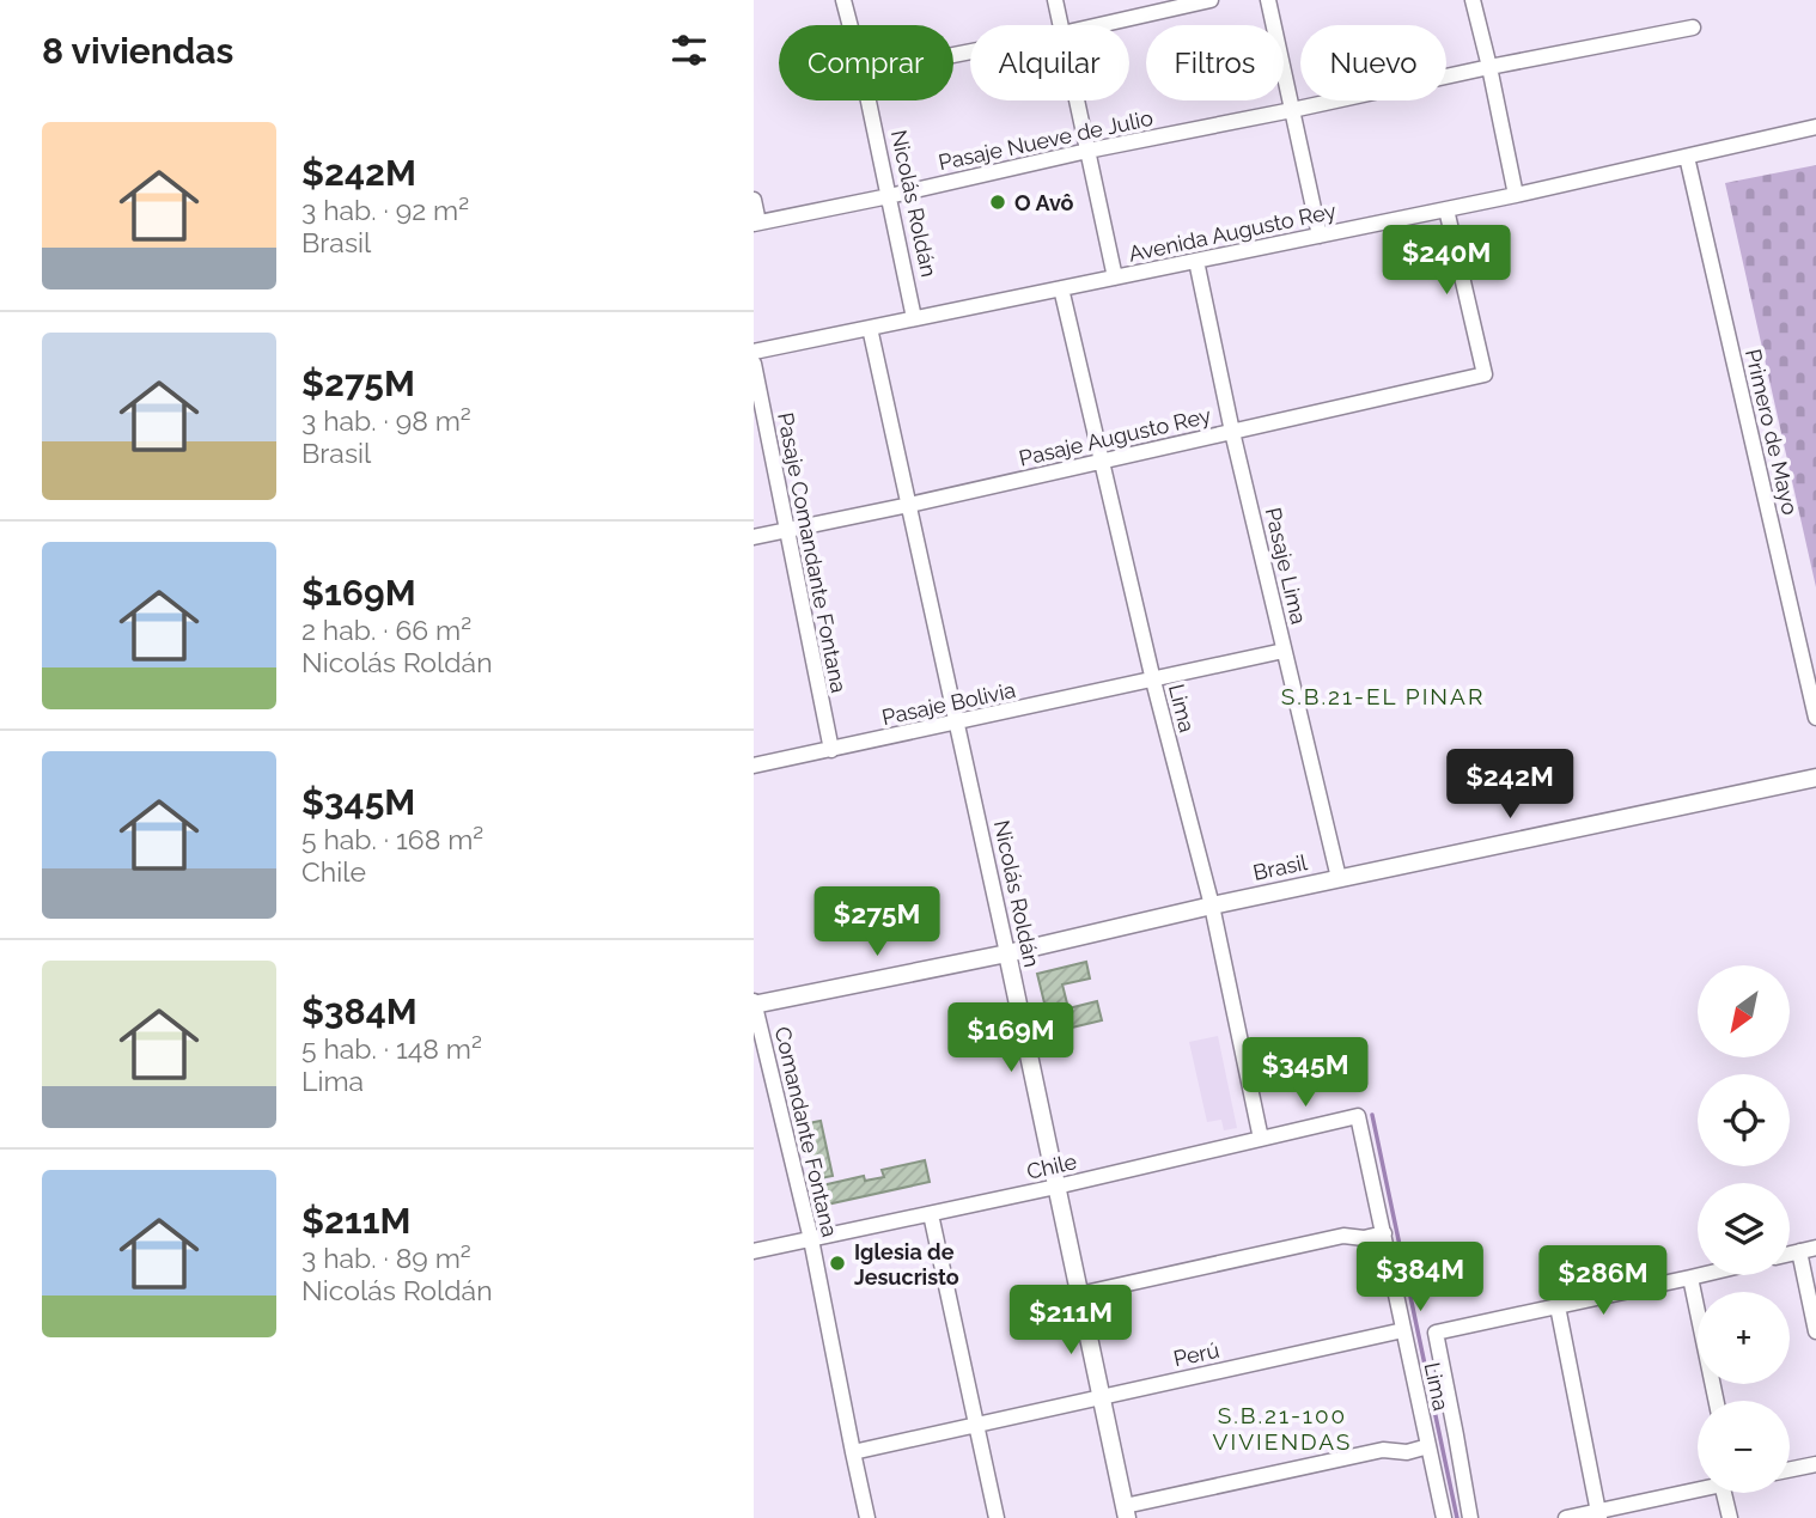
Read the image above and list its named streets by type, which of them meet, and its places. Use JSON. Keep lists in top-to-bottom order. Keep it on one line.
{"streets":{"street":["Pasaje Nueve de Julio","Nicolás Roldán","Avenida Augusto Rey","Primero de Mayo","Pasaje Augusto Rey","Pasaje Comandante Fontana","Pasaje Lima","Pasaje Bolivia","Lima","Brasil","Comandante Fontana","Chile","Perú"]},"crossings":[["Pasaje Nueve de Julio","Nicolás Roldán"],["Nicolás Roldán","Avenida Augusto Rey"],["Nicolás Roldán","Pasaje Augusto Rey"],["Nicolás Roldán","Pasaje Bolivia"],["Nicolás Roldán","Brasil"],["Nicolás Roldán","Chile"],["Nicolás Roldán","Perú"],["Avenida Augusto Rey","Primero de Mayo"],["Avenida Augusto Rey","Pasaje Augusto Rey"],["Avenida Augusto Rey","Pasaje Lima"],["Avenida Augusto Rey","Lima"],["Pasaje Augusto Rey","Pasaje Comandante Fontana"],["Pasaje Augusto Rey","Pasaje Lima"],["Pasaje Augusto Rey","Lima"],["Pasaje Comandante Fontana","Pasaje Bolivia"],["Pasaje Lima","Pasaje Bolivia"],["Pasaje Lima","Brasil"],["Pasaje Bolivia","Lima"],["Lima","Brasil"],["Lima","Chile"],["Lima","Perú"],["Brasil","Comandante Fontana"],["Comandante Fontana","Chile"],["Comandante Fontana","Perú"]],"districts":["S.B.21-EL PINAR","S.B.21-100 VIVIENDAS"],"places":["O Avô","Iglesia de Jesucristo"],"north":"bottom left","page":{"heading":"8 viviendas","chip":["Comprar","Alquilar","Filtros","Nuevo"],"list":[{"name":"$242M","note":"3 hab. · 92 m² · Brasil"},{"name":"$275M","note":"3 hab. · 98 m² · Brasil"},{"name":"$169M","note":"2 hab. · 66 m² · Nicolás Roldán"},{"name":"$345M","note":"5 hab. · 168 m² · Chile"},{"name":"$384M","note":"5 hab. · 148 m² · Lima"},{"name":"$211M","note":"3 hab. · 89 m² · Nicolás Roldán"}],"price":["$240M","$242M","$275M","$169M","$345M","$384M","$286M","$211M"],"map_buttons":["+","−"]}}
